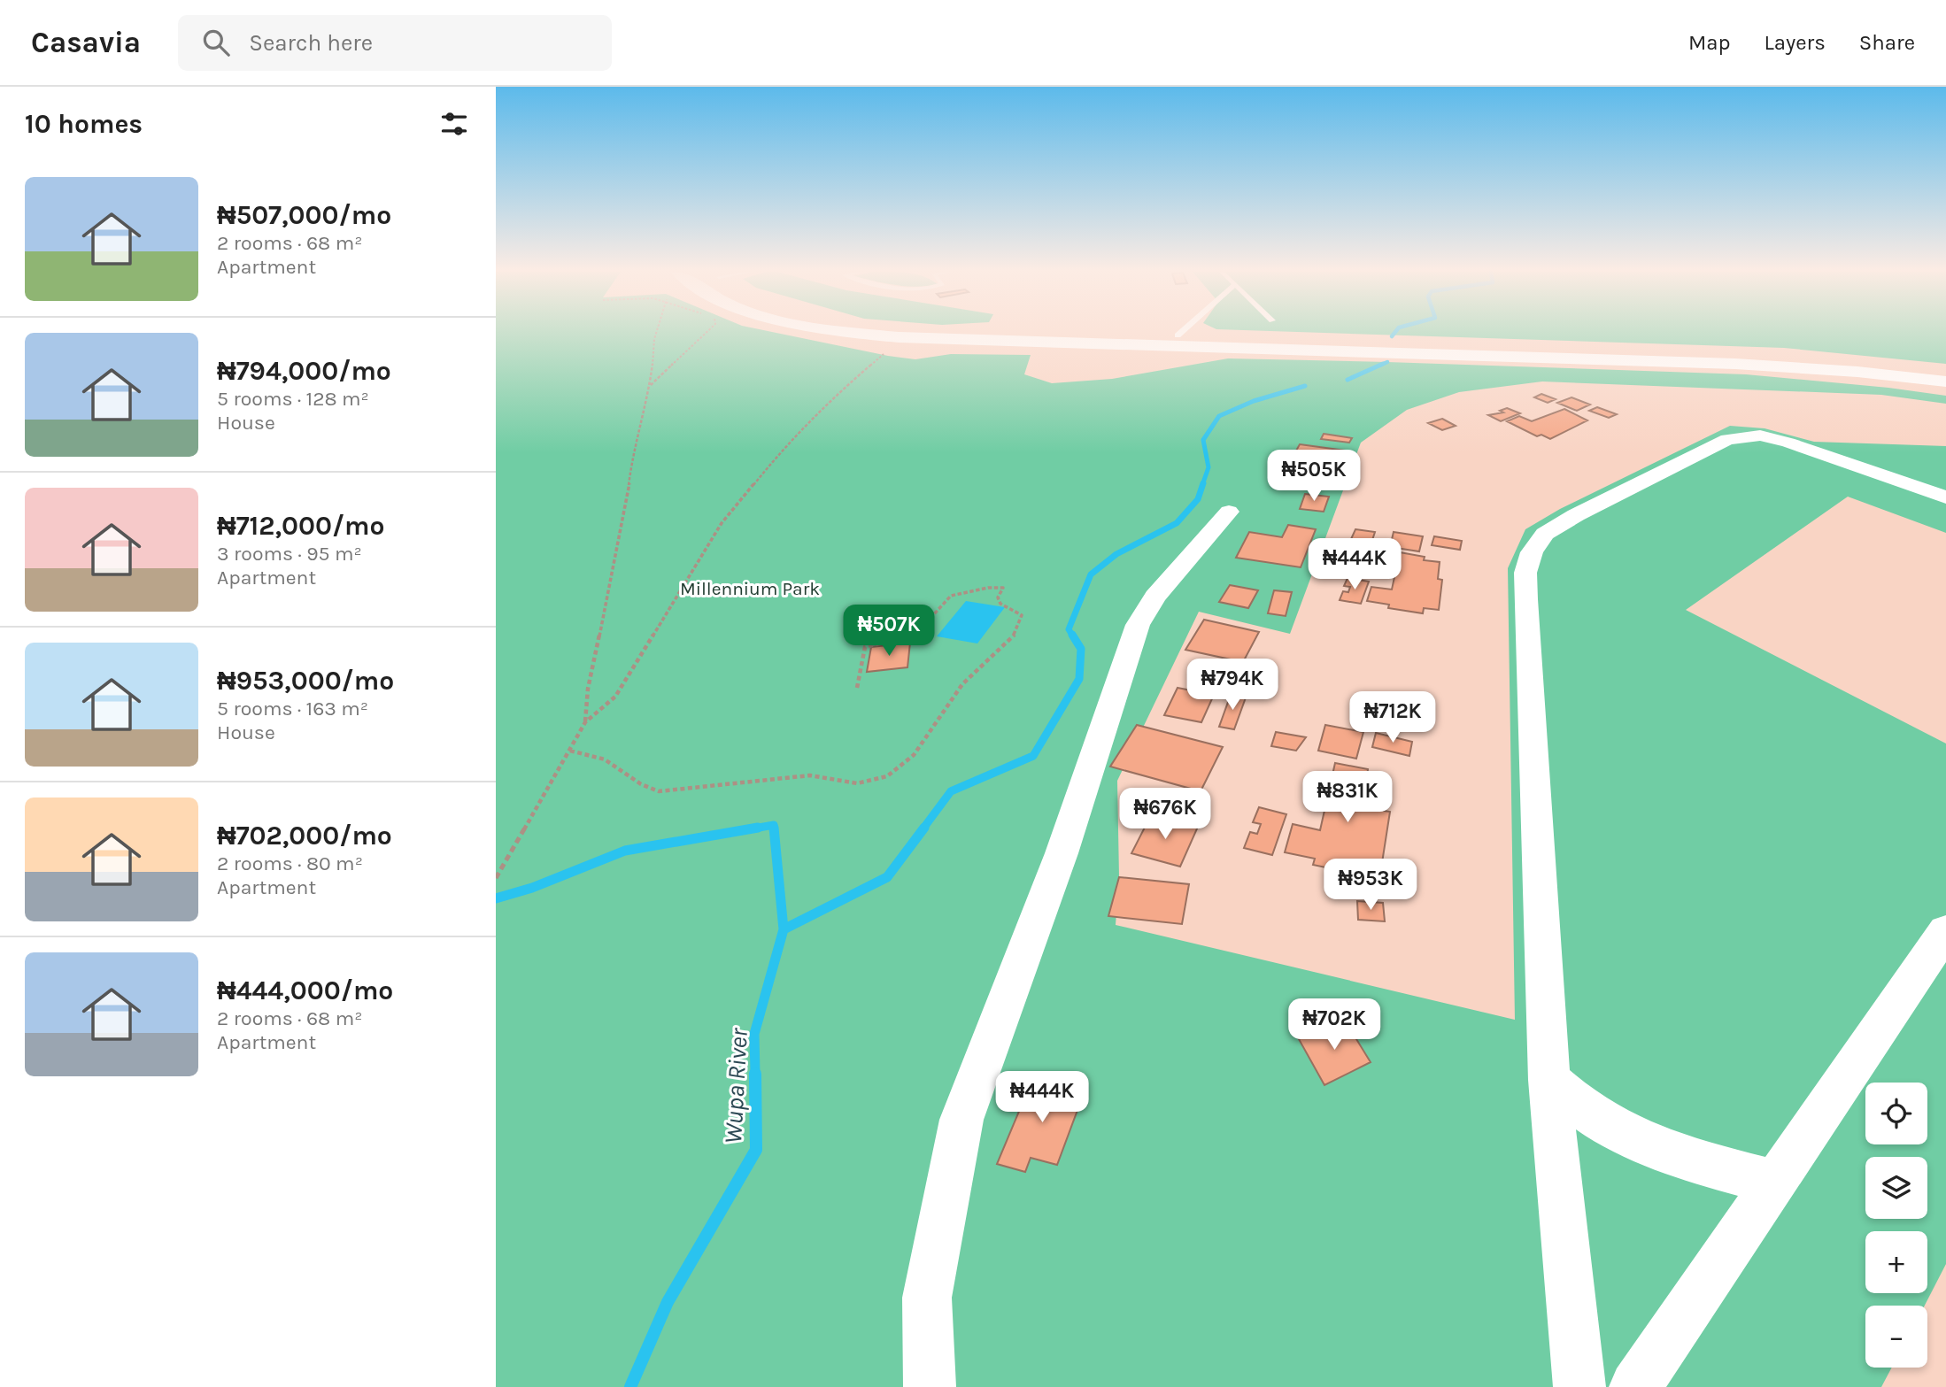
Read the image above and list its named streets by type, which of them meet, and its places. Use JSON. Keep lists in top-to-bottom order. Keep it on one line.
{"water":["Wupa River"],"parks":["Millennium Park"],"page":{"header":"Casavia","search":"Search here","nav":["Map","Layers","Share"],"heading":"10 homes","list":[{"name":"₦507,000/mo","note":"2 rooms · 68 m² · Apartment"},{"name":"₦794,000/mo","note":"5 rooms · 128 m² · House"},{"name":"₦712,000/mo","note":"3 rooms · 95 m² · Apartment"},{"name":"₦953,000/mo","note":"5 rooms · 163 m² · House"},{"name":"₦702,000/mo","note":"2 rooms · 80 m² · Apartment"},{"name":"₦444,000/mo","note":"2 rooms · 68 m² · Apartment"}],"price":["₦505K","₦444K","₦507K","₦794K","₦712K","₦831K","₦676K","₦953K","₦702K","₦444K"],"map_buttons":["+","−"]}}
